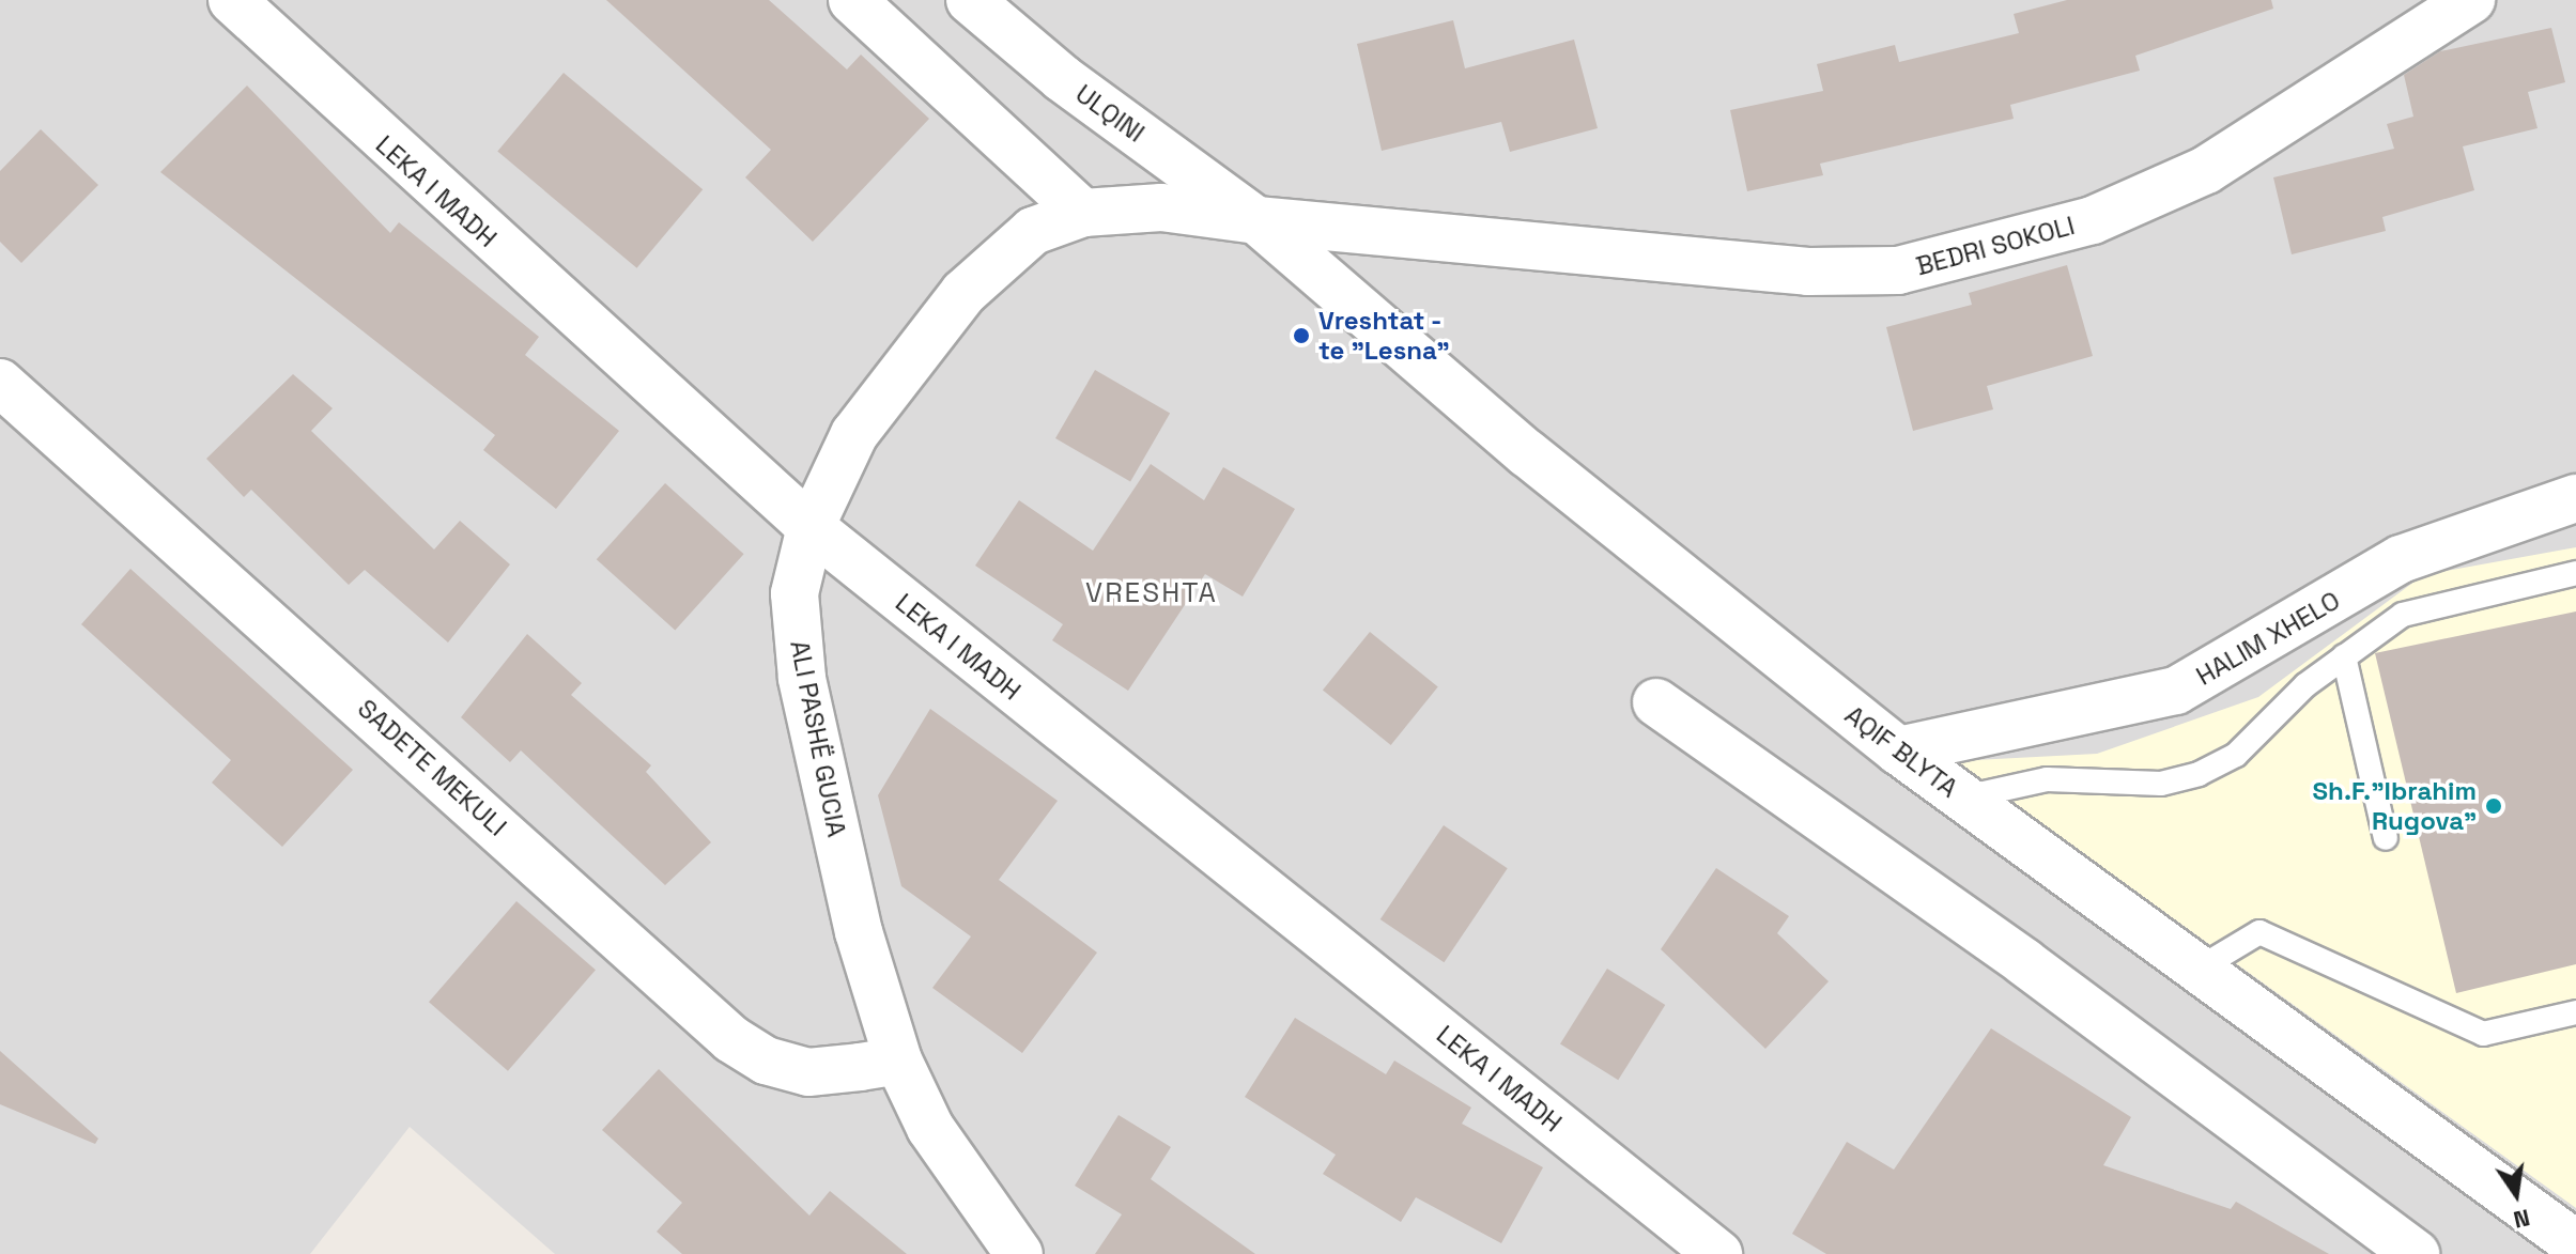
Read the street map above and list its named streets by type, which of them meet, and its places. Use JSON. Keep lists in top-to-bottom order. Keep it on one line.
{"streets":{"street":["ULQINI","LEKA I MADH","BEDRI SOKOLI","HALIM XHELO","ALI PASHË GUCIA","AQIF BLYTA","SADETE MEKULI"]},"crossings":[["ULQINI","BEDRI SOKOLI"],["ULQINI","ALI PASHË GUCIA"],["ULQINI","AQIF BLYTA"],["LEKA I MADH","ALI PASHË GUCIA"],["BEDRI SOKOLI","ALI PASHË GUCIA"],["BEDRI SOKOLI","AQIF BLYTA"],["HALIM XHELO","AQIF BLYTA"],["ALI PASHË GUCIA","AQIF BLYTA"],["ALI PASHË GUCIA","SADETE MEKULI"]],"districts":["VRESHTA"],"places":["Vreshtat - te \"Lesna\"","Sh.F.\"Ibrahim Rugova\""],"north":"bottom"}
